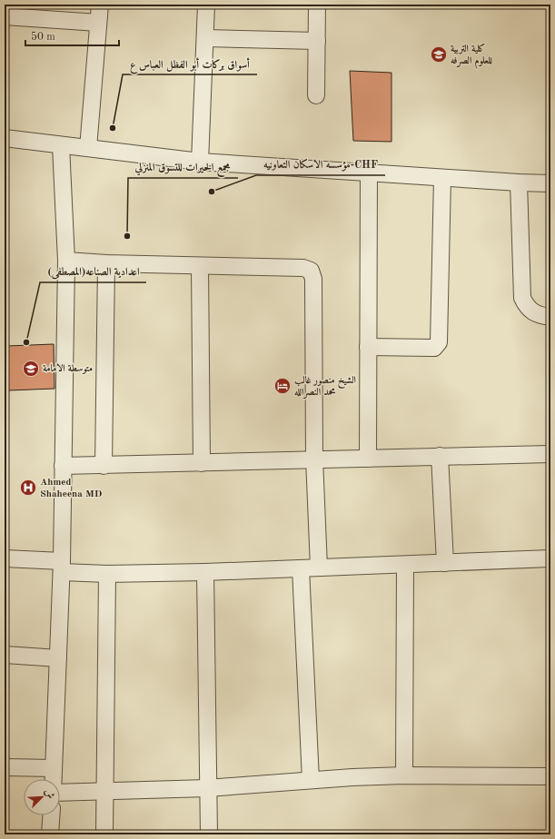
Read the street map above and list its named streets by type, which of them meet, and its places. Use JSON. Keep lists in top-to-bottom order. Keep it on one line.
{"places":{"school or university":["كلية التربية للعلوم الصرفه","متوسطة الامامة"],"other":["أسواق بركات أبو الفظل العباس ع","مؤسسه الاسكان التعاونيه-CHF","مجمع الخيرات للتسوق المنزلي","اعدادية الصناعه(المصطفى)"],"hotel":["الشيخ منصور غالب محمد النصرالله"],"hospital":["Ahmed Shaheena MD"]},"scale_bar":"50 m","north":"top right"}
